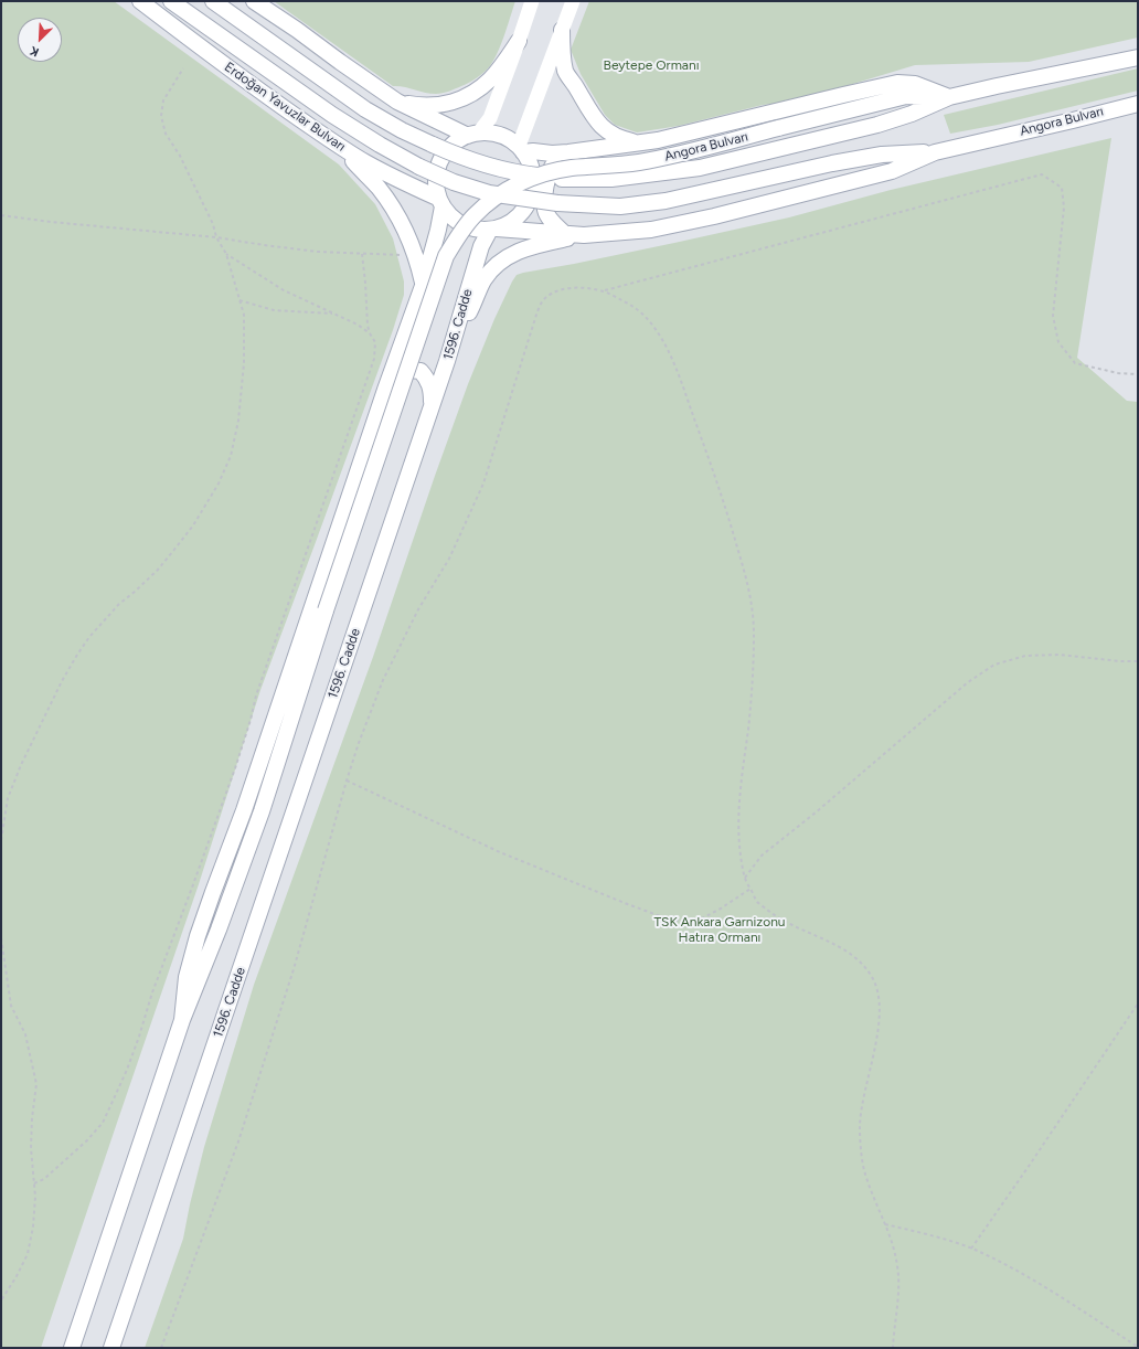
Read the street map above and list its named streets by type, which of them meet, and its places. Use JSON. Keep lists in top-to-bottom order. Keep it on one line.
{"streets":{"main road":["Erdoğan Yavuzlar Bulvarı","Angora Bulvarı","1596. Cadde"]},"crossings":[["Erdoğan Yavuzlar Bulvarı","Angora Bulvarı"],["Erdoğan Yavuzlar Bulvarı","1596. Cadde"],["Angora Bulvarı","1596. Cadde"]],"parks":["Beytepe Ormanı","TSK Ankara Garnizonu Hatıra Ormanı"],"north":"bottom left"}
